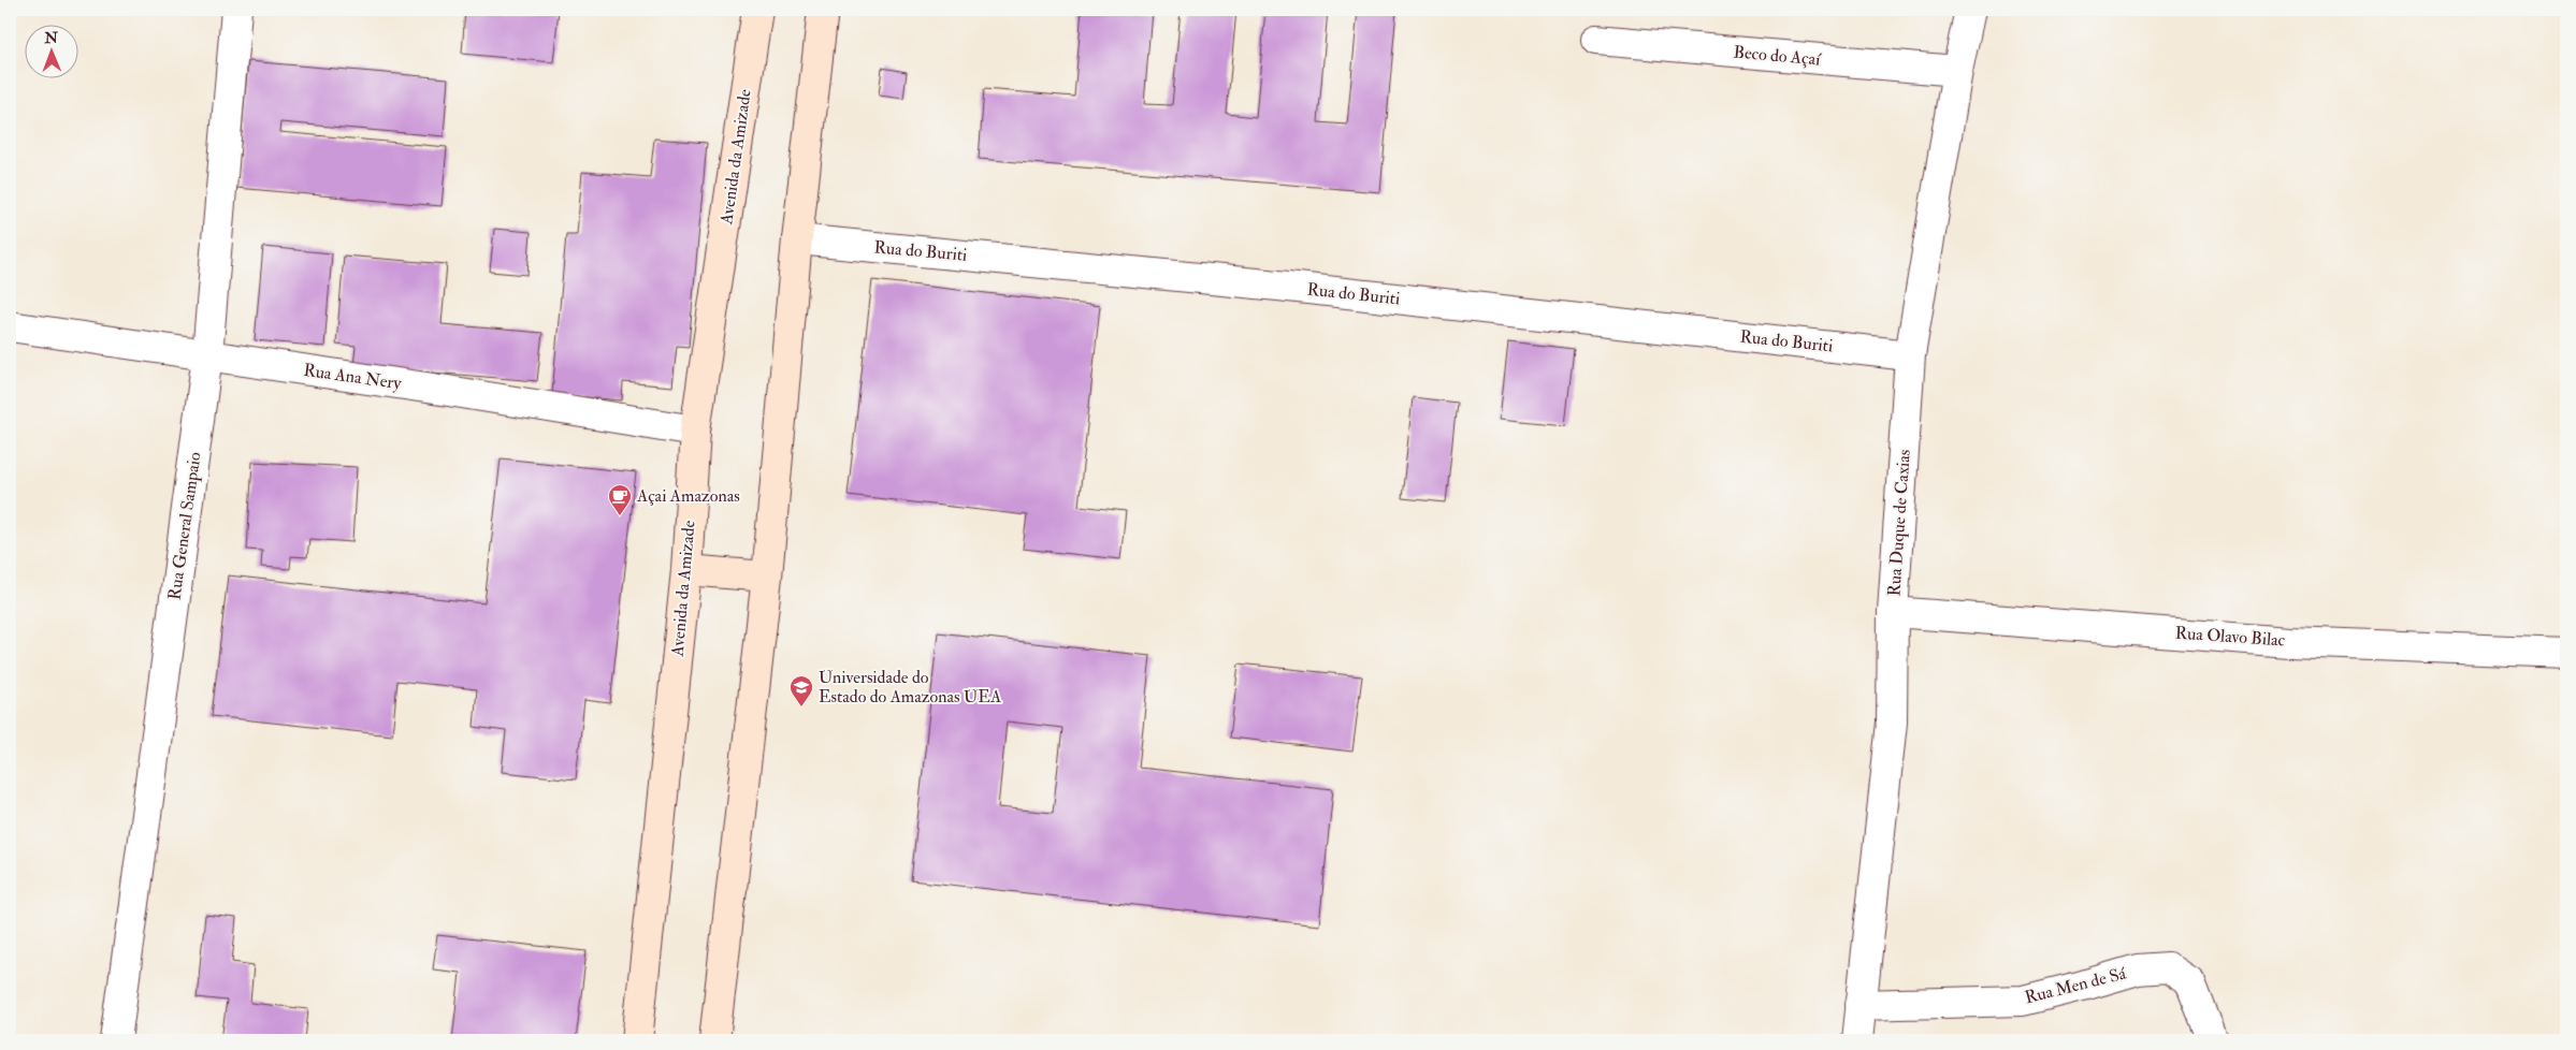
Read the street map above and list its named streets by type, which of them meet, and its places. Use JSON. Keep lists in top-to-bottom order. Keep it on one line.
{"streets":{"main road":["Avenida da Amizade"],"street":["Beco do Açaí","Rua do Buriti","Rua Ana Nery","Rua Duque de Caxias","Rua General Sampaio","Rua Olavo Bilac","Rua Men de Sá"]},"crossings":[["Beco do Açaí","Rua Duque de Caxias"],["Avenida da Amizade","Rua Ana Nery"],["Rua do Buriti","Rua Duque de Caxias"],["Rua Ana Nery","Rua General Sampaio"],["Rua Duque de Caxias","Rua Olavo Bilac"],["Rua Duque de Caxias","Rua Men de Sá"]],"places":{"cafe":["Açai Amazonas"],"school or university":["Universidade do Estado do Amazonas UEA"]},"north":"top"}
